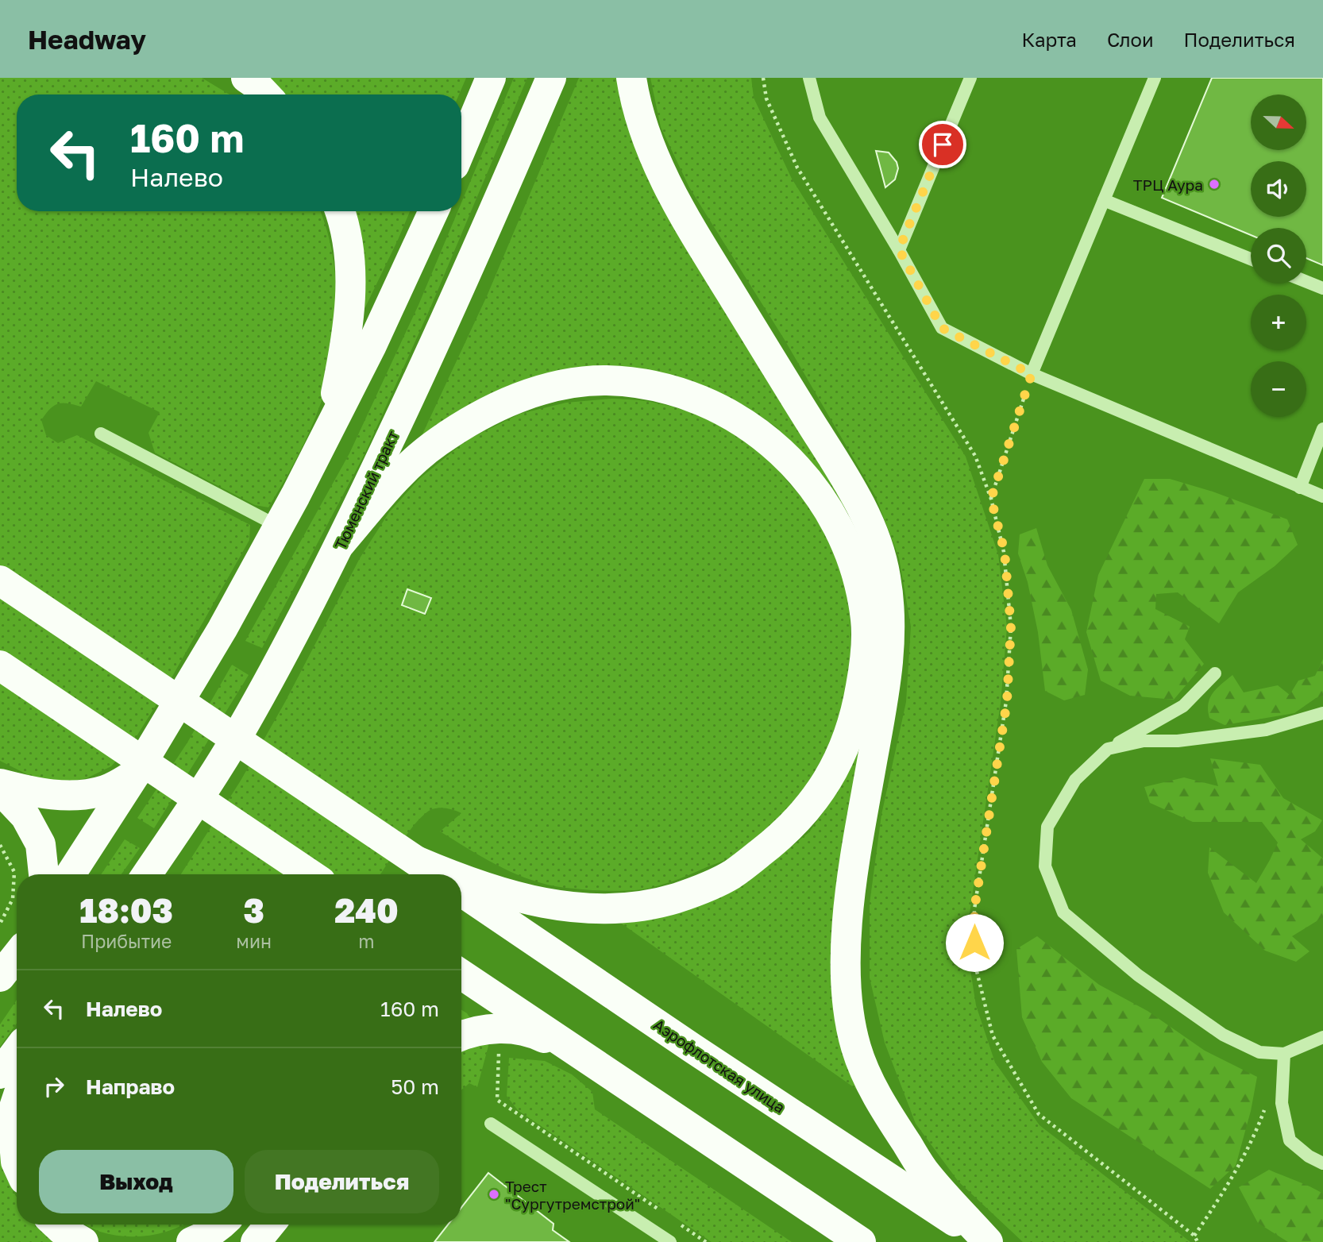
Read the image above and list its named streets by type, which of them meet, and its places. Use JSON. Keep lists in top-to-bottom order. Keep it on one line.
{"streets":{"main road":["Тюменский тракт","Аэрофлотская улица"]},"places":["ТРЦ Аура","Трест \"Сургутремстрой\""],"north":"right","page":{"header":"Headway","nav":["Карта","Слои","Поделиться"],"map_buttons":["+","−"],"turn":["160 m","Налево"],"eta":["18:03","Прибытие","3","мин","240","m"],"list":[{"name":"Налево","value":"160 m"},{"name":"Направо","value":"50 m"}],"buttons":["Выход","Поделиться"]}}
